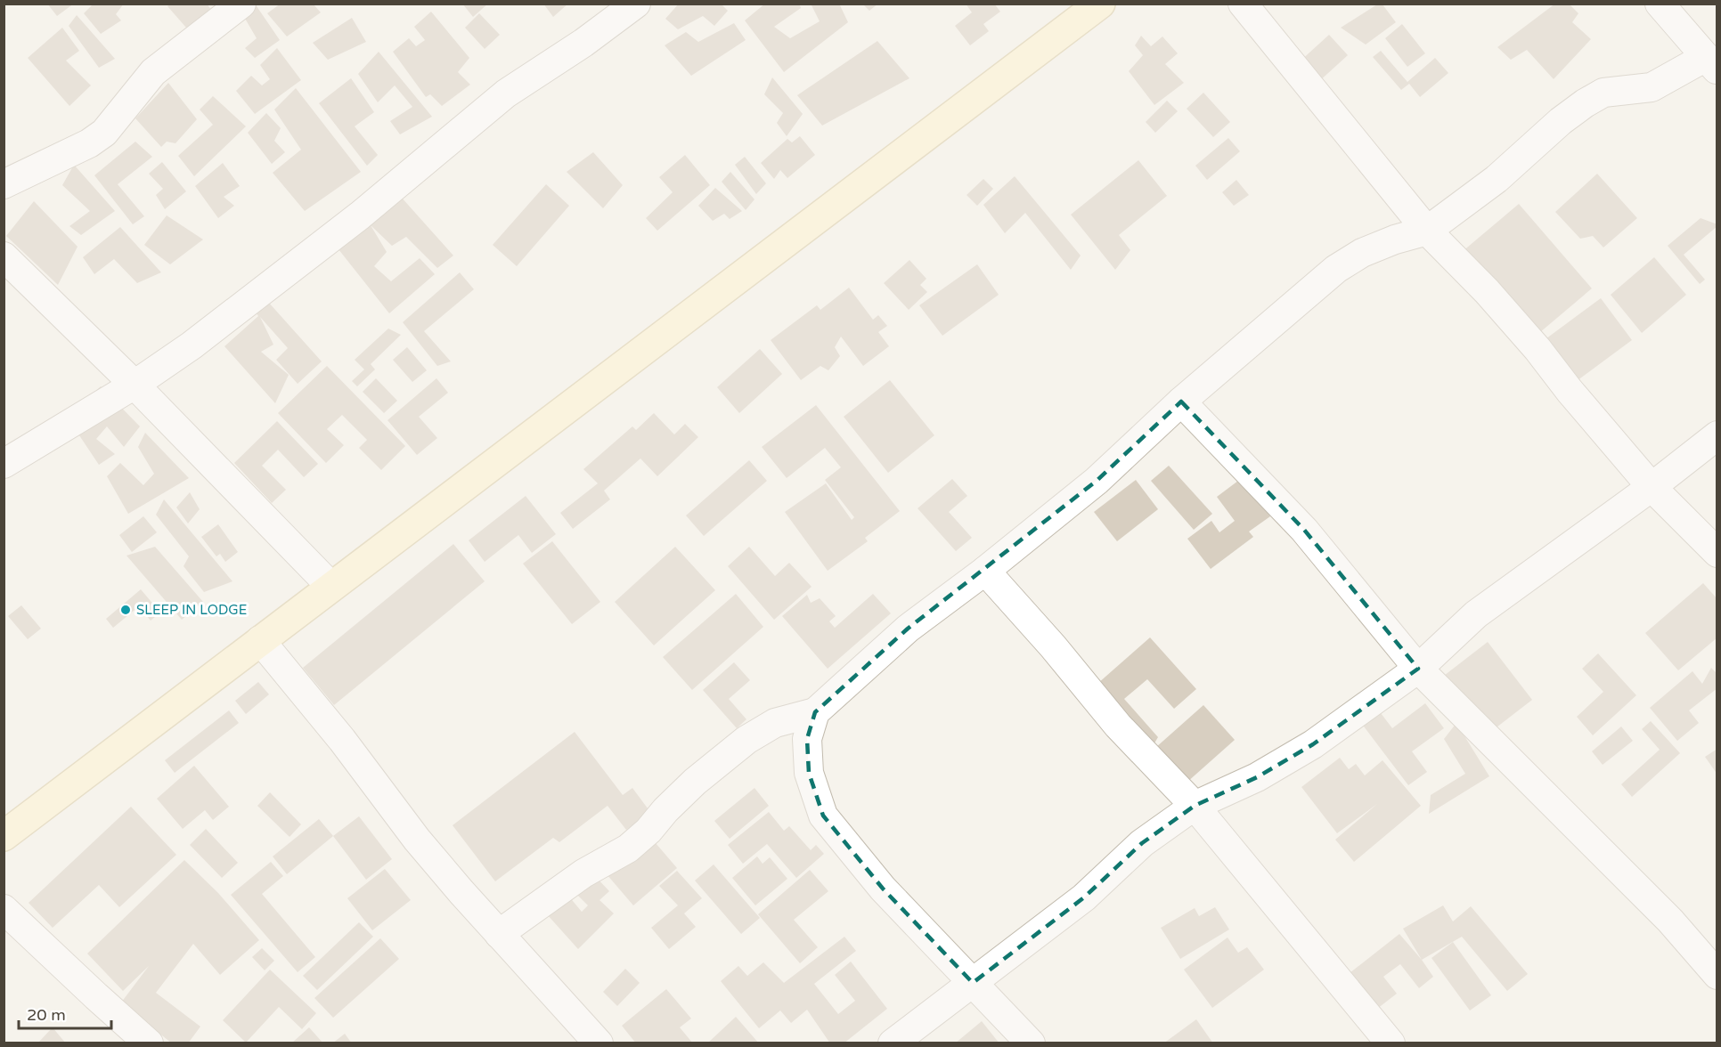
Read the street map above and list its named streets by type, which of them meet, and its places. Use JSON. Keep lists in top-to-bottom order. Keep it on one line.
{"places":["SLEEP IN LODGE"],"scale_bar":"20 m"}
